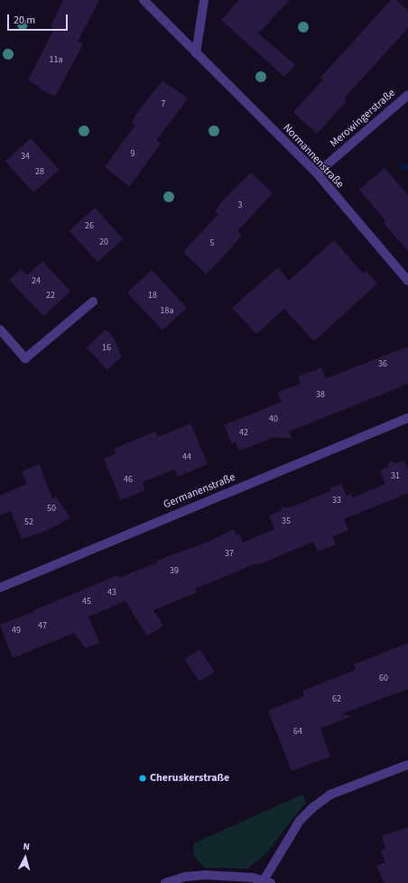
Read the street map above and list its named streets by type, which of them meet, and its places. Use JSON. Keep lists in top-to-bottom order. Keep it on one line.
{"streets":{"street":["Merowingerstraße","Normannenstraße","Germanenstraße"]},"crossings":[["Merowingerstraße","Normannenstraße"]],"places":["Cheruskerstraße"],"house_numbers":["11a","7","9","34","28","3","26","20","5","24","22","18","18a","16","36","38","40","42","44","31","46","33","50","35","52","37","39","43","45","47","49","60","62","64"],"scale_bar":"20 m","north":"top"}
